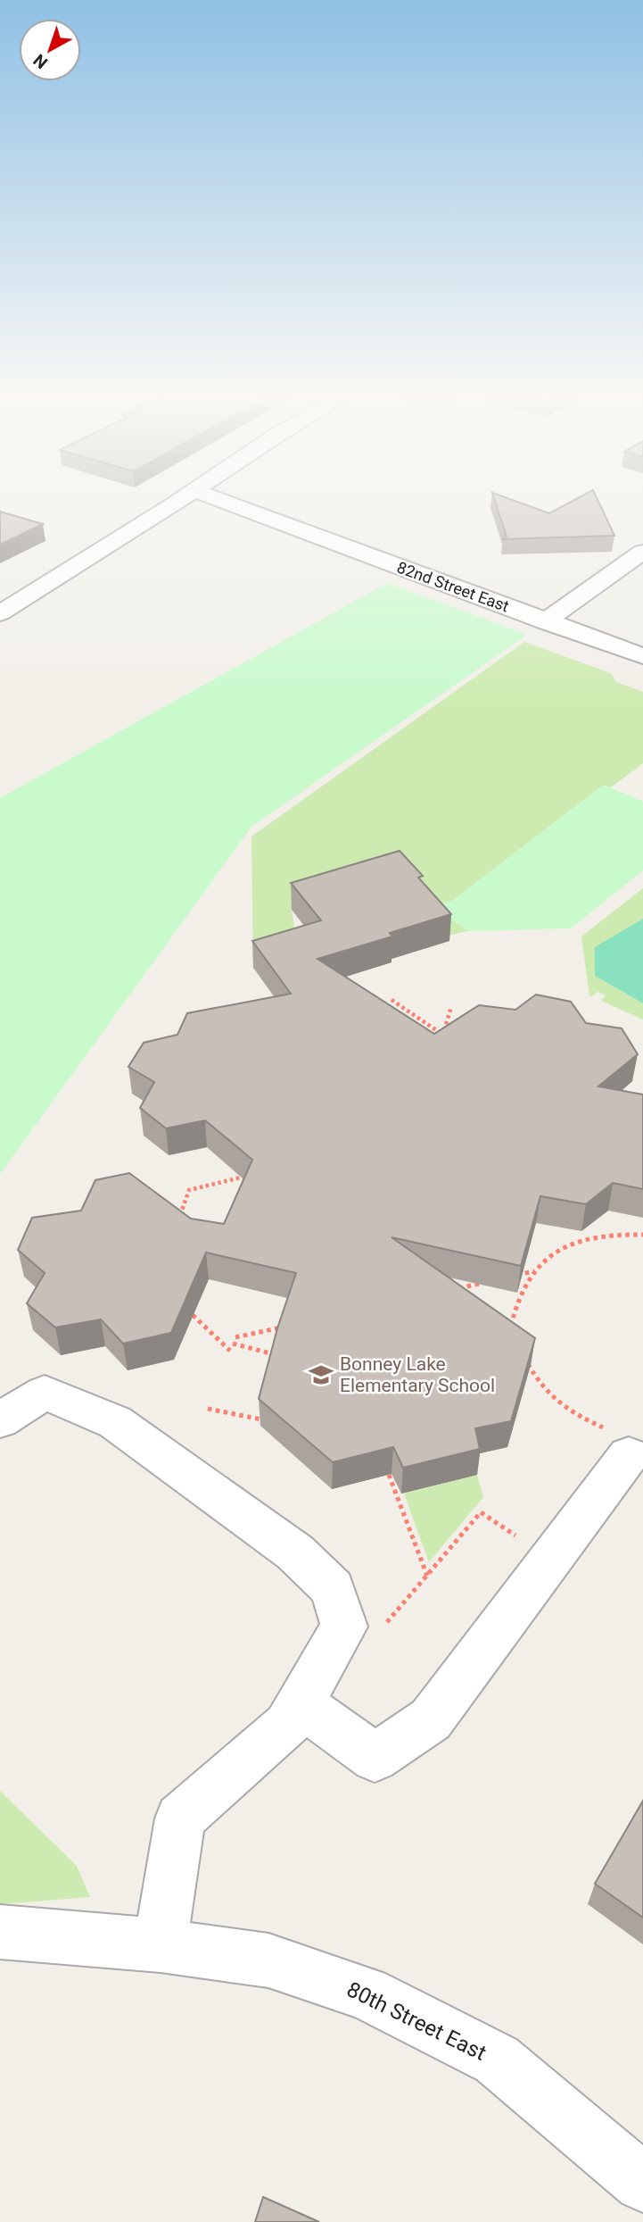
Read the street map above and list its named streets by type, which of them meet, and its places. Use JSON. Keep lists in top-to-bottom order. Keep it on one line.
{"streets":{"street":["82nd Street East","80th Street East"]},"places":{"school or university":["Bonney Lake Elementary School"]},"north":"bottom left"}
